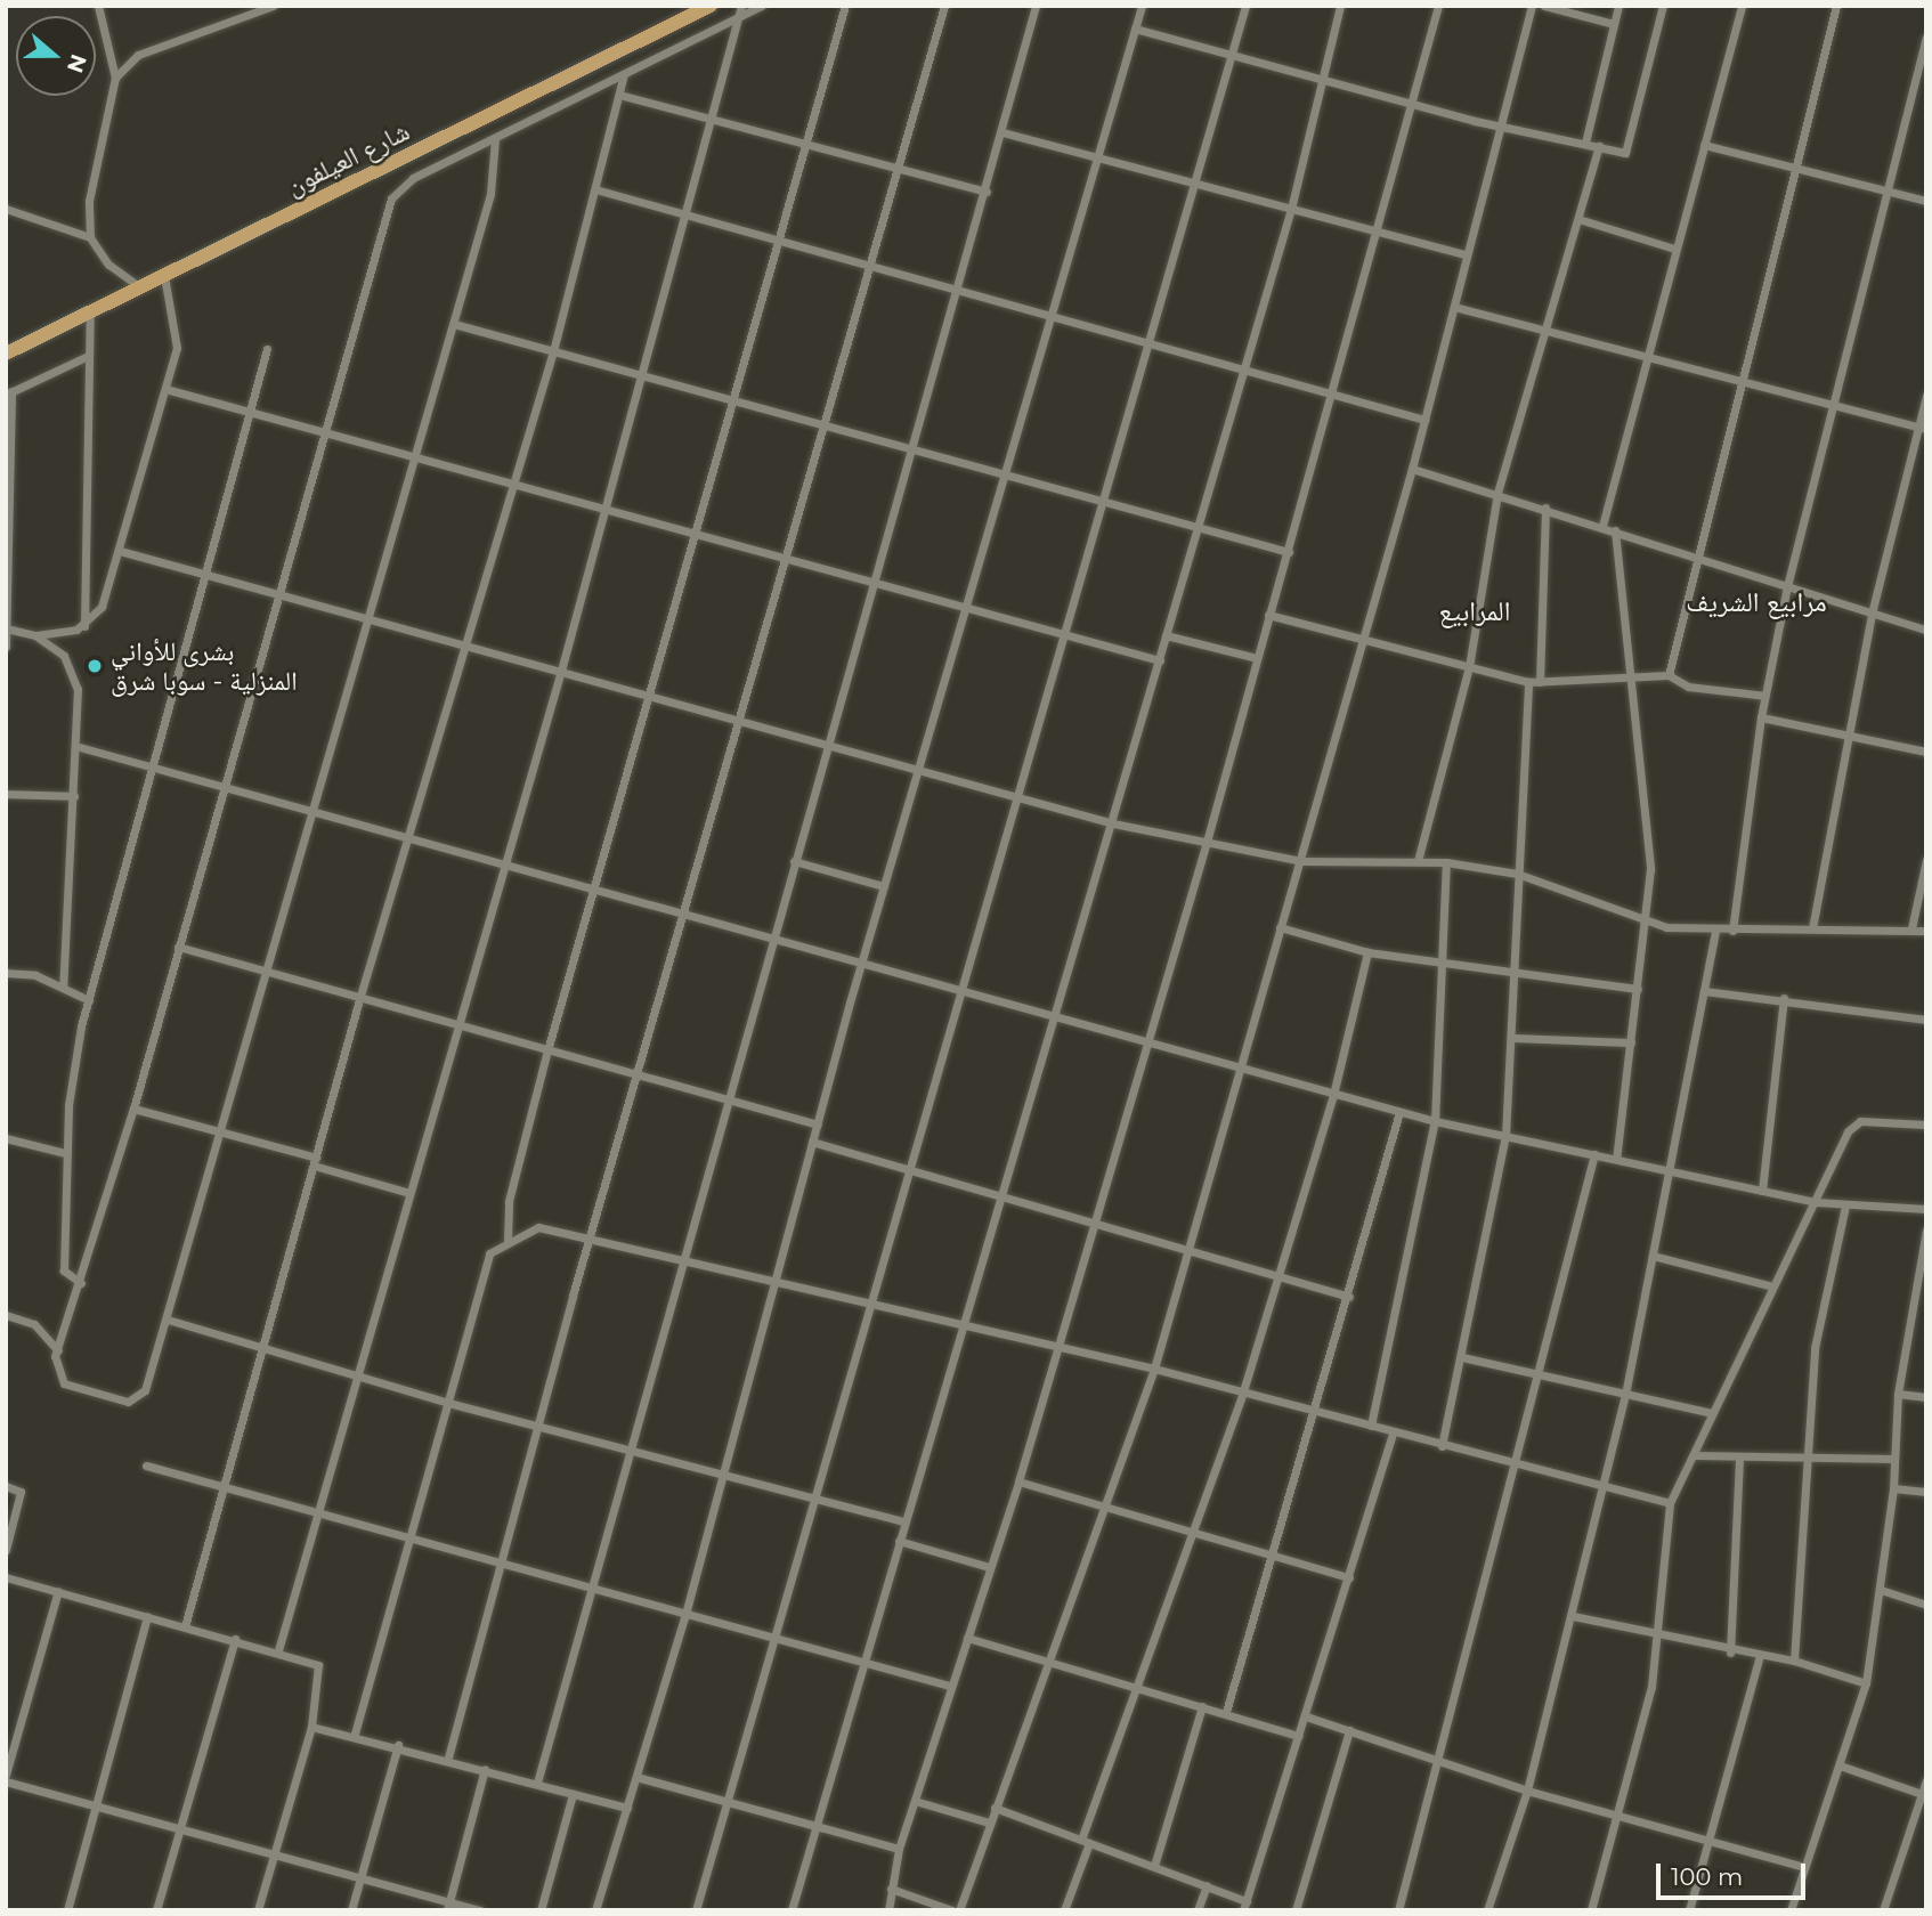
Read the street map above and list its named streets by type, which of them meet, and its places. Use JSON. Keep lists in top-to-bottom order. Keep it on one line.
{"streets":{"highway":["شارع العيلفون"]},"districts":["مرابيع الشريف","المرابيع"],"places":["بشرى للأواني المنزلية - سوبا شرق"],"scale_bar":"100 m","north":"right"}
